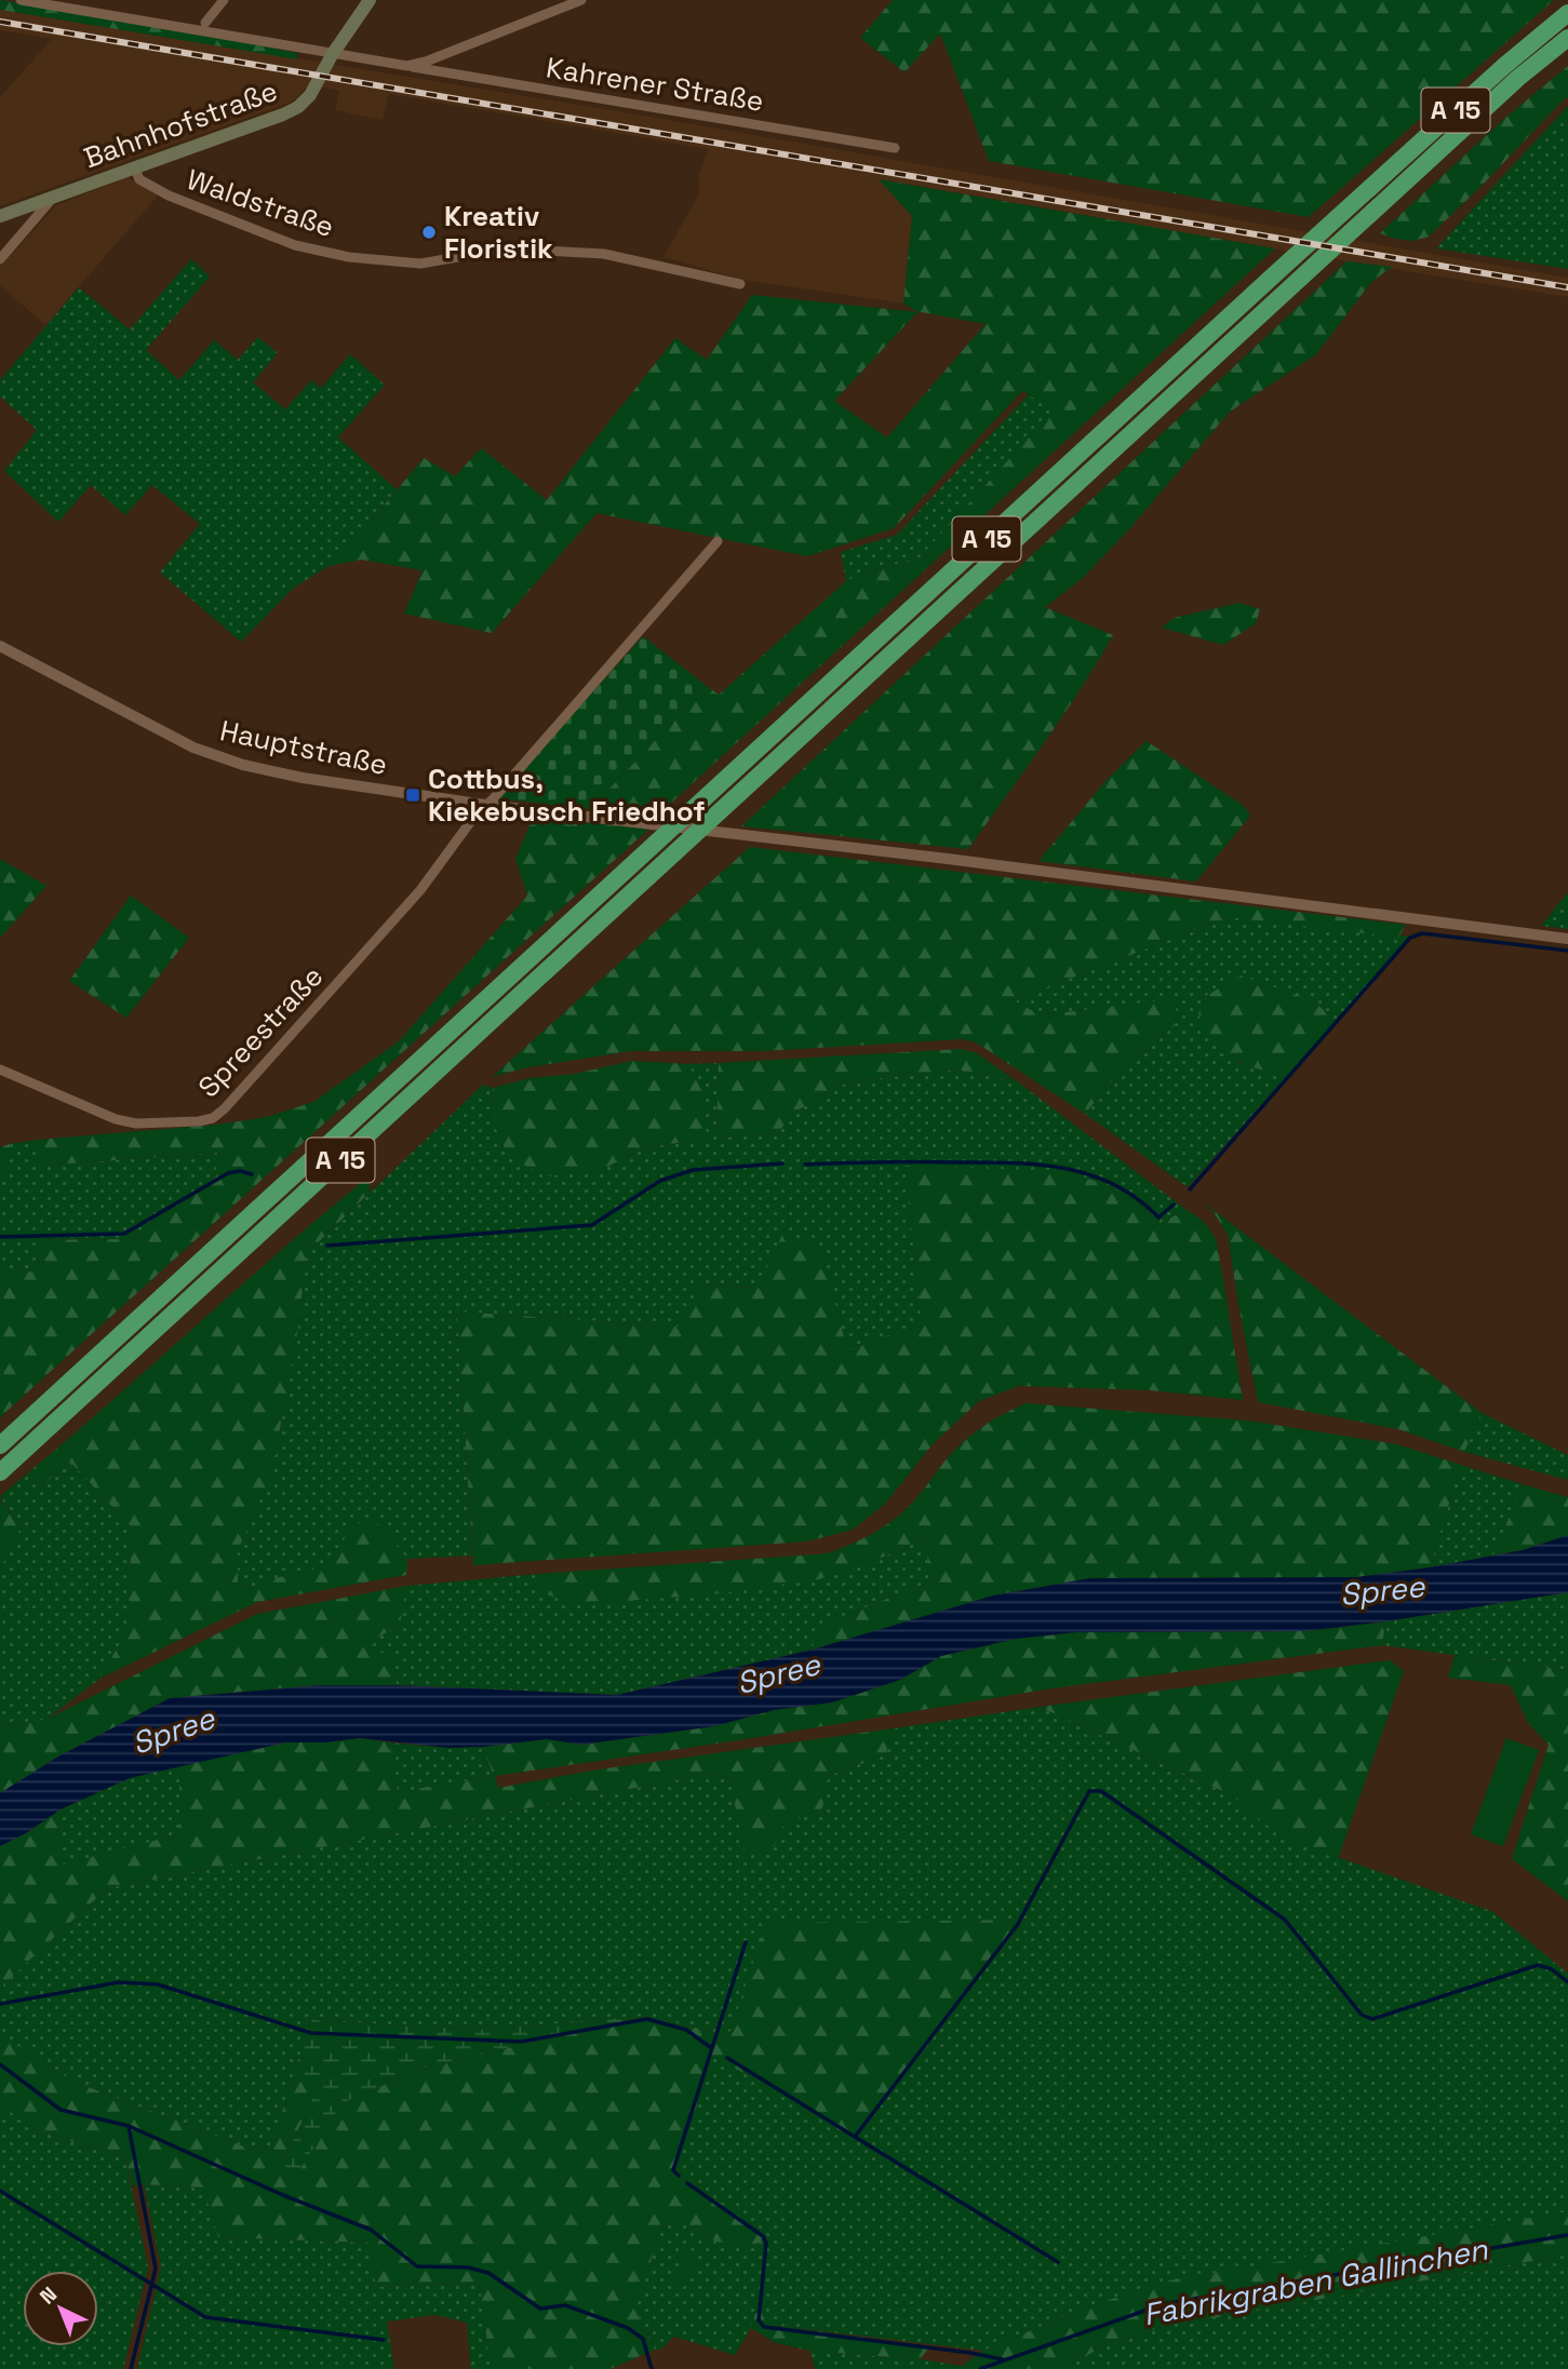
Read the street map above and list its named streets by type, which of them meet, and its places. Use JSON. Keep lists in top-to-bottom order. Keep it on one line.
{"streets":{"highway":["A 15"],"main road":["Bahnhofstraße"],"street":["Kahrener Straße","Waldstraße","Hauptstraße","Spreestraße"]},"crossings":[["Kahrener Straße","Bahnhofstraße"],["Bahnhofstraße","Waldstraße"],["Hauptstraße","Spreestraße"]],"water":["Spree","Fabrikgraben Gallinchen"],"places":{"other":["Kreativ Floristik"],"transit":["Cottbus, Kiekebusch Friedhof"]},"north":"top left"}
